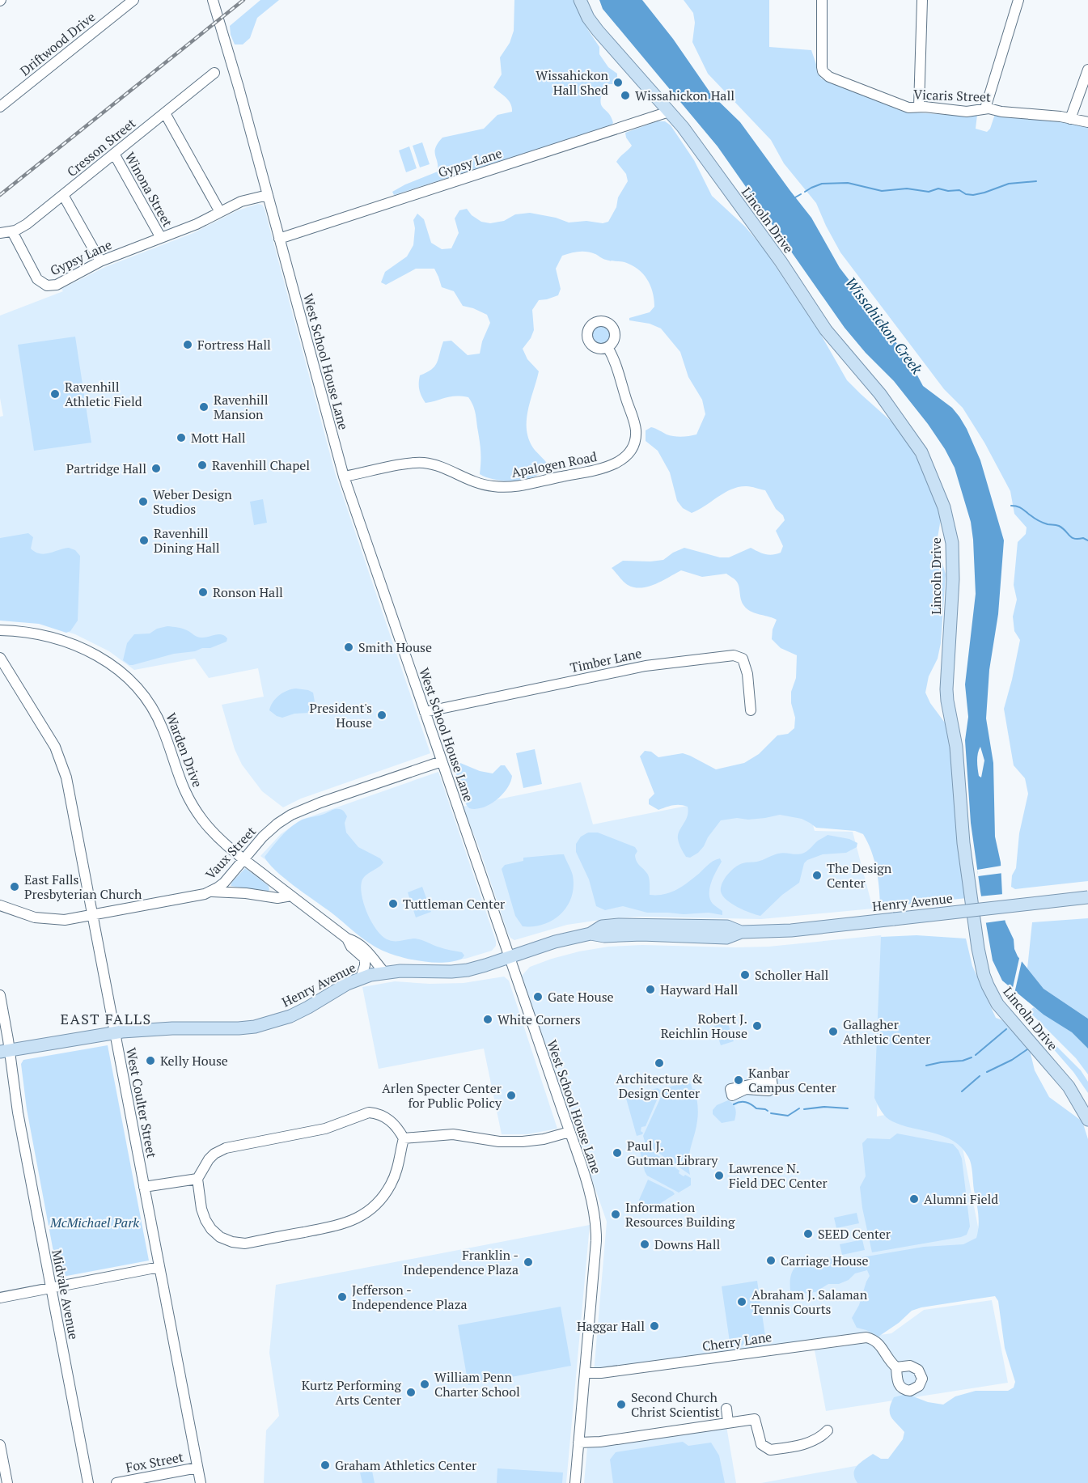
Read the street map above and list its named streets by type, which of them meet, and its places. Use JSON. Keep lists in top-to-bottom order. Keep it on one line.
{"streets":{"main road":["Lincoln Drive","Henry Avenue"],"street":["Driftwood Drive","Vicaris Street","Cresson Street","Gypsy Lane","Winona Street","West School House Lane","Apalogen Road","Timber Lane","Warden Drive","Vaux Street","West Coulter Street","Midvale Avenue","Cherry Lane","Fox Street"]},"crossings":[["Cresson Street","Gypsy Lane"],["Cresson Street","Winona Street"],["Gypsy Lane","Winona Street"],["Gypsy Lane","Lincoln Drive"],["Gypsy Lane","West School House Lane"],["West School House Lane","Apalogen Road"],["West School House Lane","Timber Lane"],["West School House Lane","Vaux Street"],["West School House Lane","Henry Avenue"],["West School House Lane","Cherry Lane"],["Warden Drive","Vaux Street"],["Warden Drive","Henry Avenue"],["Vaux Street","West Coulter Street"],["Henry Avenue","West Coulter Street"],["Henry Avenue","Midvale Avenue"],["West Coulter Street","Fox Street"]],"districts":["EAST FALLS"],"water":["Wissahickon Creek"],"parks":["McMichael Park"],"places":["Wissahickon Hall Shed","Wissahickon Hall","Fortress Hall","Ravenhill Athletic Field","Ravenhill Mansion","Mott Hall","Ravenhill Chapel","Partridge Hall","Weber Design Studios","Ravenhill Dining Hall","Ronson Hall","Smith House","President's House","The Design Center","East Falls Presbyterian Church","Tuttleman Center","Scholler Hall","Hayward Hall","Gate House","White Corners","Robert J. Reichlin House","Gallagher Athletic Center","Kelly House","Architecture & Design Center","Kanbar Campus Center","Arlen Specter Center for Public Policy","Paul J. Gutman Library","Lawrence N. Field DEC Center","Alumni Field","Information Resources Building","SEED Center","Downs Hall","Carriage House","Franklin - Independence Plaza","Jefferson - Independence Plaza","Abraham J. Salaman Tennis Courts","Haggar Hall","William Penn Charter School","Kurtz Performing Arts Center","Second Church Christ Scientist","Graham Athletics Center"]}
